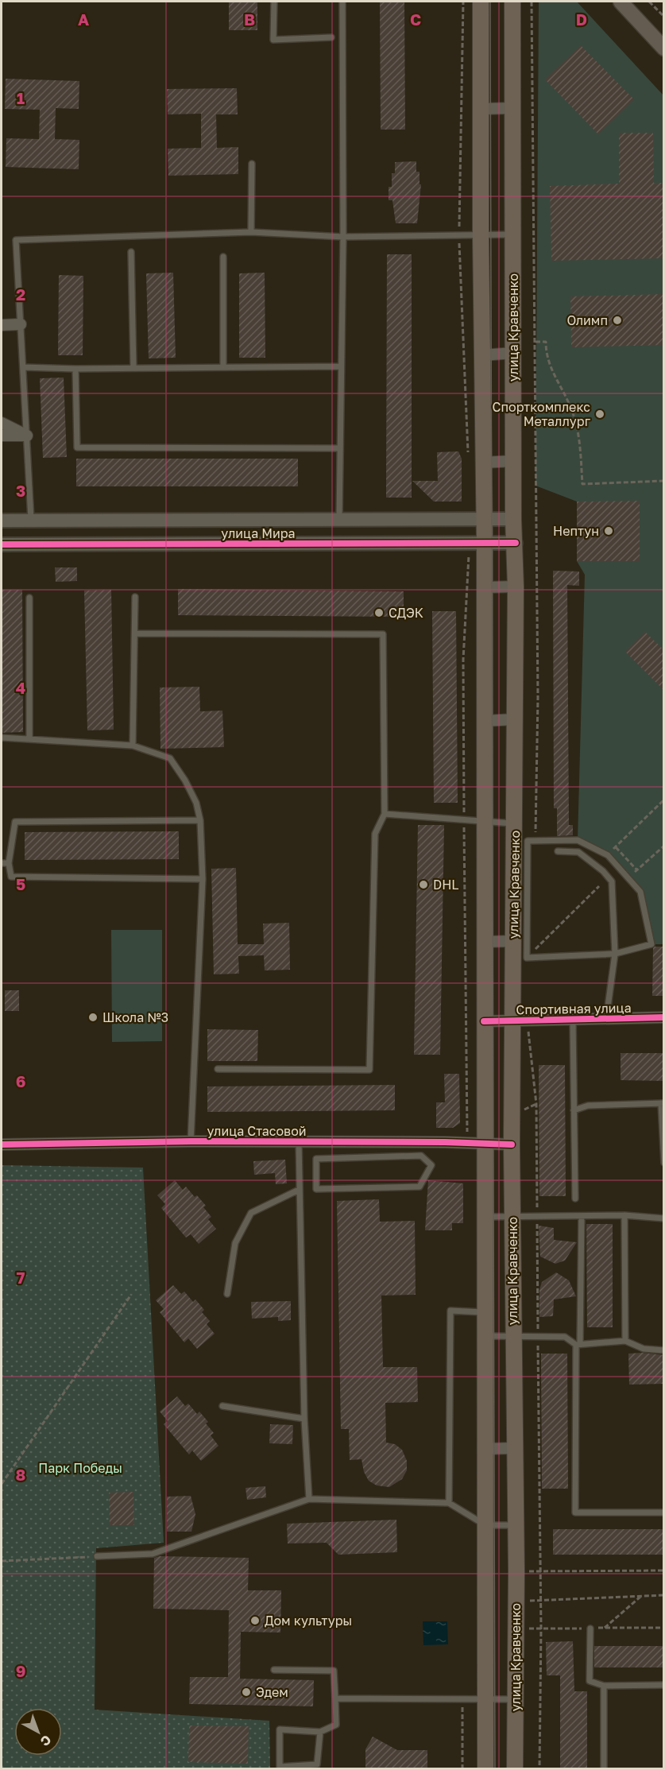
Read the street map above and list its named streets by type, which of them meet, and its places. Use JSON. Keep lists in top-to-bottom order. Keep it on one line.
{"streets":{"main road":["улица Кравченко"],"street":["улица Мира","Спортивная улица","улица Стасовой"]},"crossings":[["улица Кравченко","улица Мира"],["улица Кравченко","Спортивная улица"],["улица Кравченко","улица Стасовой"]],"parks":["Парк Победы"],"places":["Олимп","Спорткомплекс Металлург","Нептун","СДЭК","DHL","Школа №3","Дом культуры","Эдем"],"north":"bottom right","grid":{"columns":["A","B","C","D"],"rows":["1","2","3","4","5","6","7","8","9"]}}
